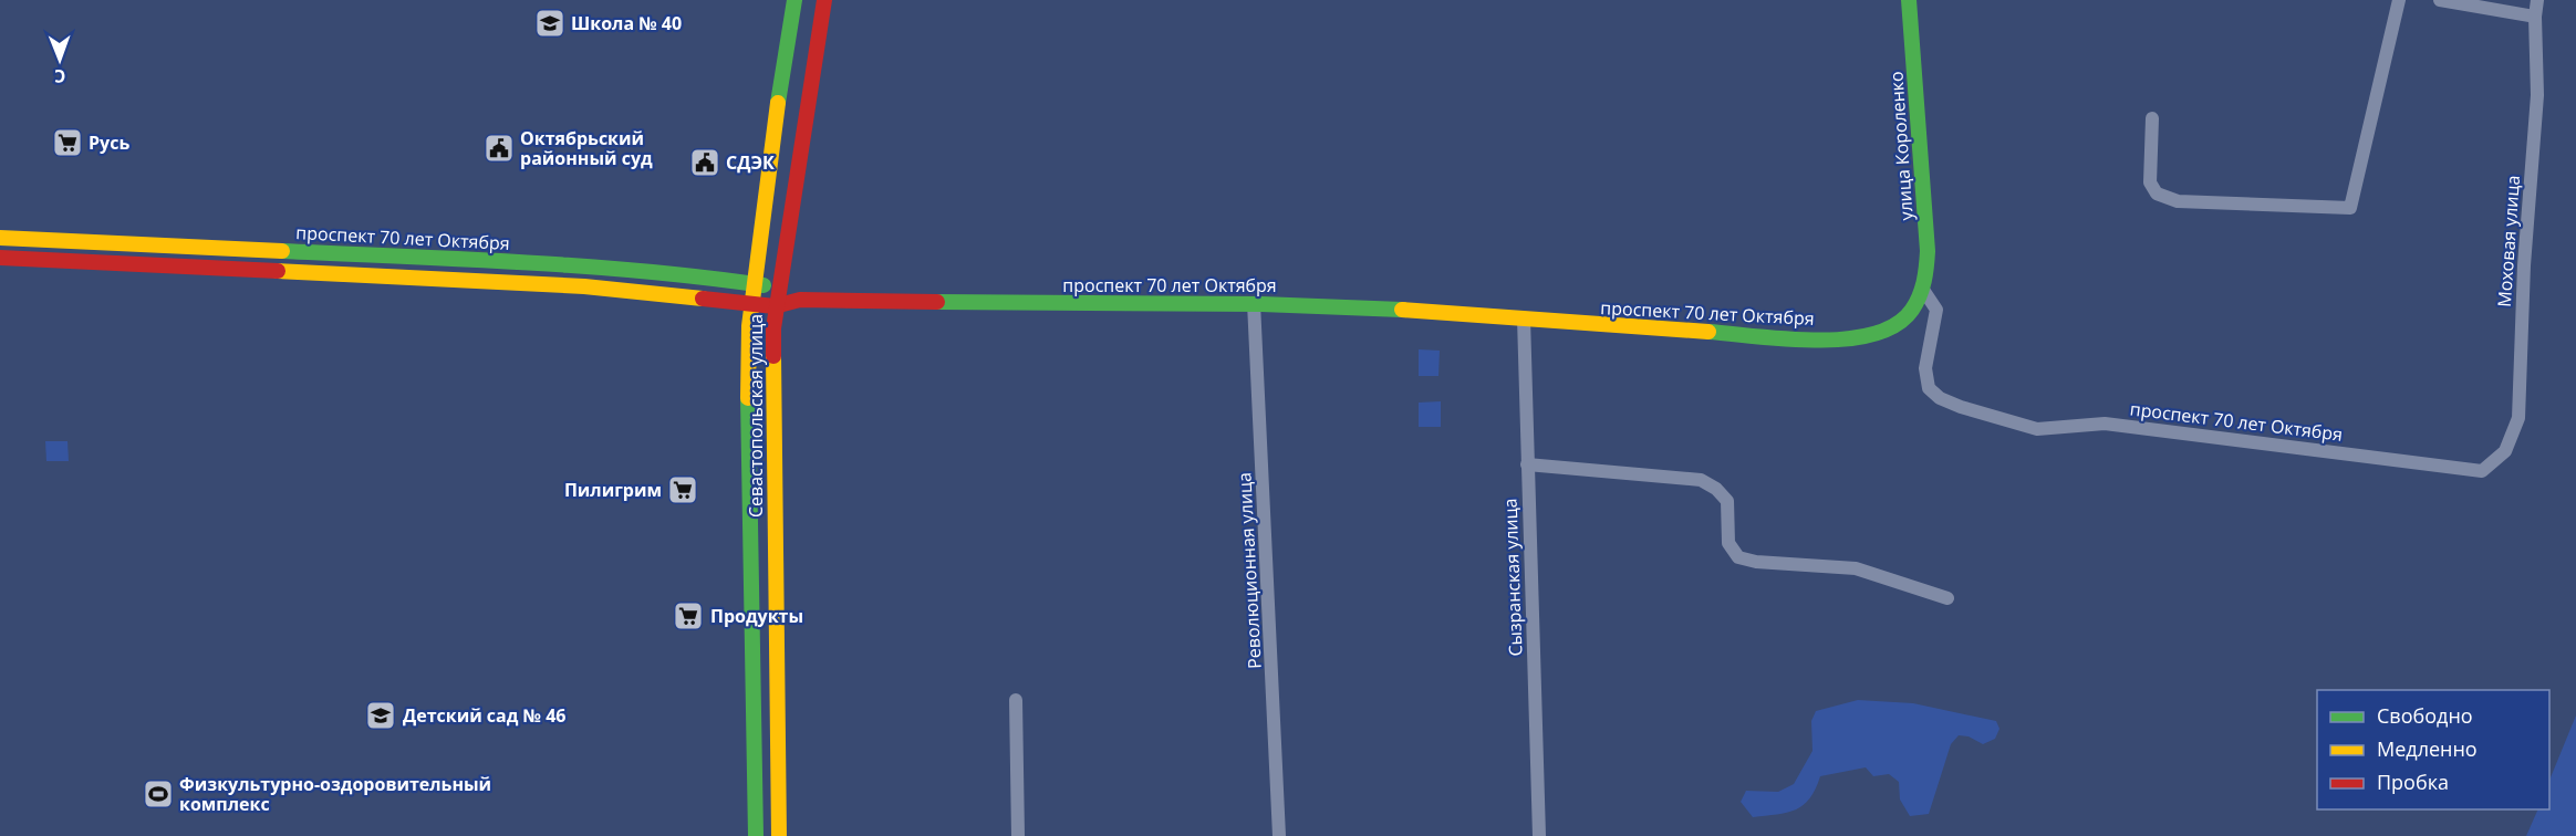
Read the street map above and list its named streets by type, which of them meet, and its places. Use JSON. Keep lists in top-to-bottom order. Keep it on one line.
{"streets":{"street":["улица Короленко","проспект 70 лет Октября","Моховая улица","Севастопольская улица","Революционная улица","Сызранская улица"]},"crossings":[["улица Короленко","проспект 70 лет Октября"],["проспект 70 лет Октября","Моховая улица"],["проспект 70 лет Октября","Севастопольская улица"],["проспект 70 лет Октября","Революционная улица"],["проспект 70 лет Октября","Сызранская улица"]],"places":{"school or university":["Школа № 40","Детский сад № 46"],"supermarket":["Русь","Пилигрим","Продукты"],"public building":["Октябрьский районный суд","СДЭК"],"sports":["Физкультурно-оздоровительный комплекс"]},"legend":["Свободно","Медленно","Пробка"],"north":"bottom"}
